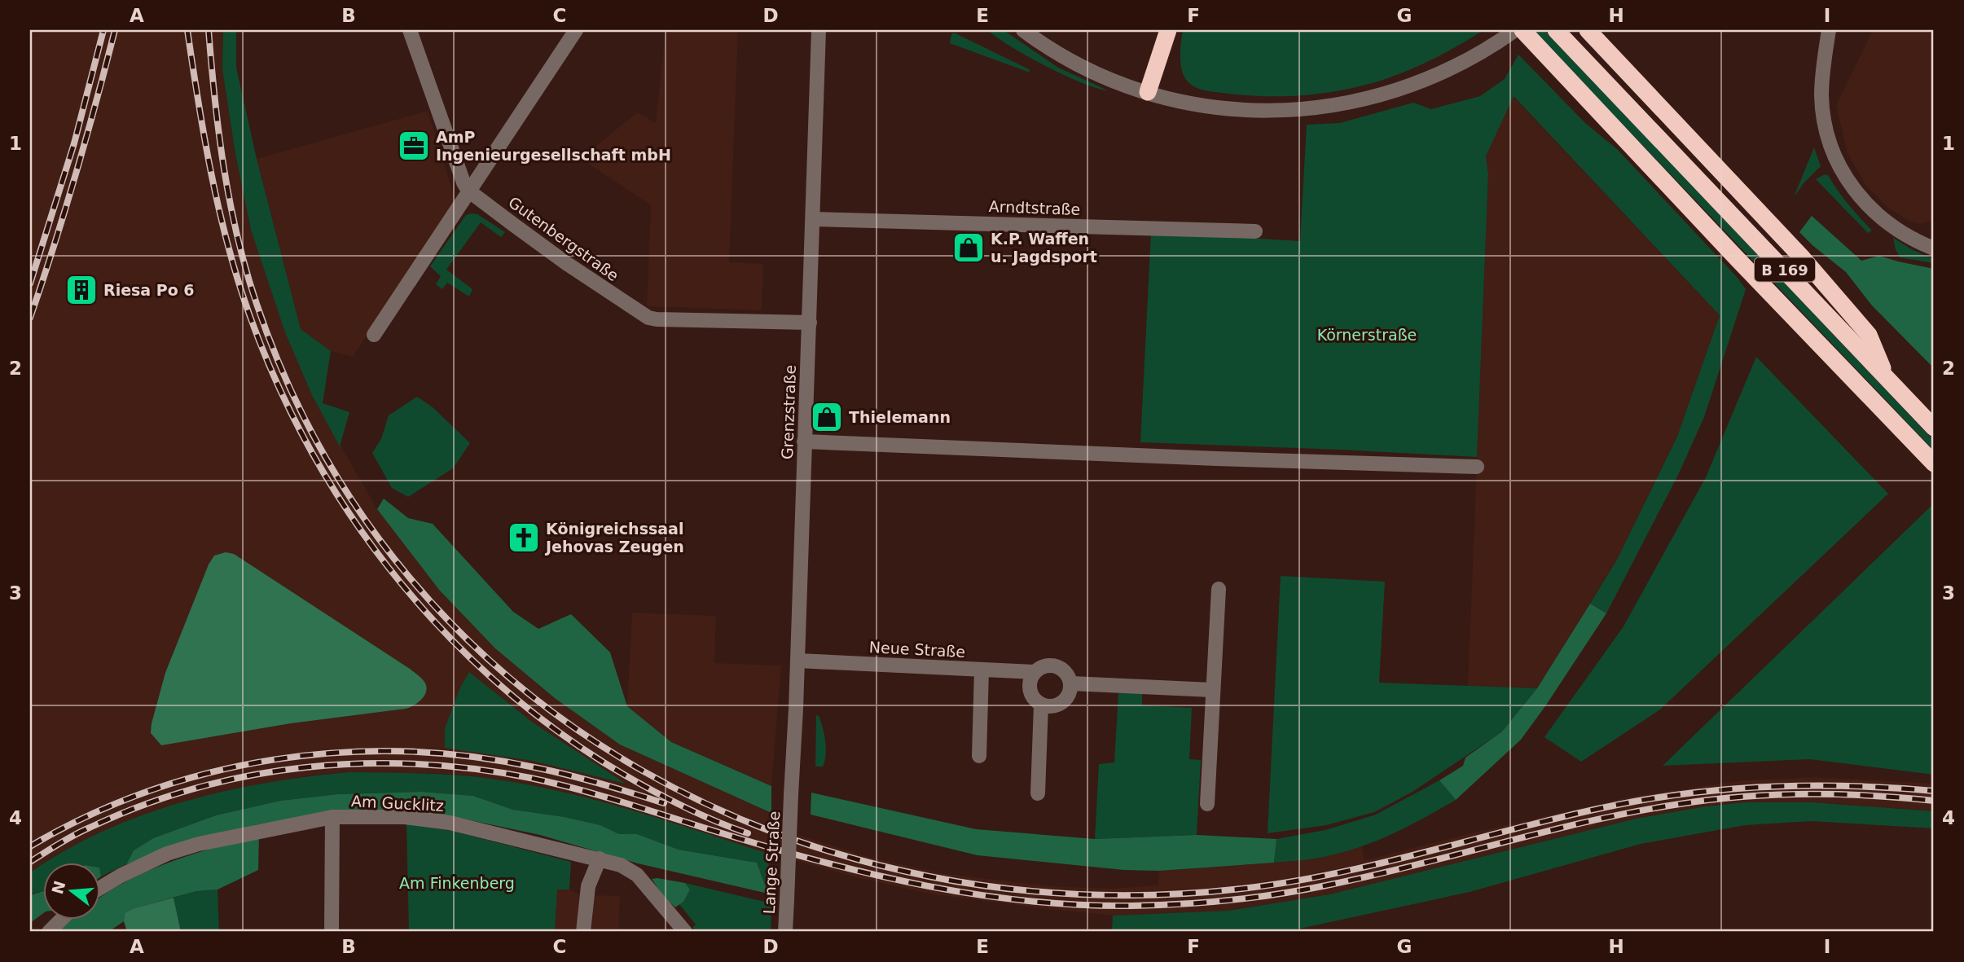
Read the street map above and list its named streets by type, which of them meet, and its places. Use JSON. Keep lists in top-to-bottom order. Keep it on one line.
{"streets":{"highway":["B 169"],"street":["Arndtstraße","Gutenbergstraße","Grenzstraße","Neue Straße","Am Gucklitz","Lange Straße"]},"crossings":[["Arndtstraße","Grenzstraße"],["Gutenbergstraße","Grenzstraße"],["Grenzstraße","Neue Straße"],["Grenzstraße","Lange Straße"]],"parks":["Körnerstraße","Am Finkenberg"],"places":{"office":["AmP Ingenieurgesellschaft mbH"],"shop":["K.P. Waffen u. Jagdsport","Thielemann"],"building":["Riesa Po 6"],"church":["Königreichssaal Jehovas Zeugen"]},"north":"left","grid":{"columns":["A","B","C","D","E","F","G","H","I"],"rows":["1","2","3","4"]}}
